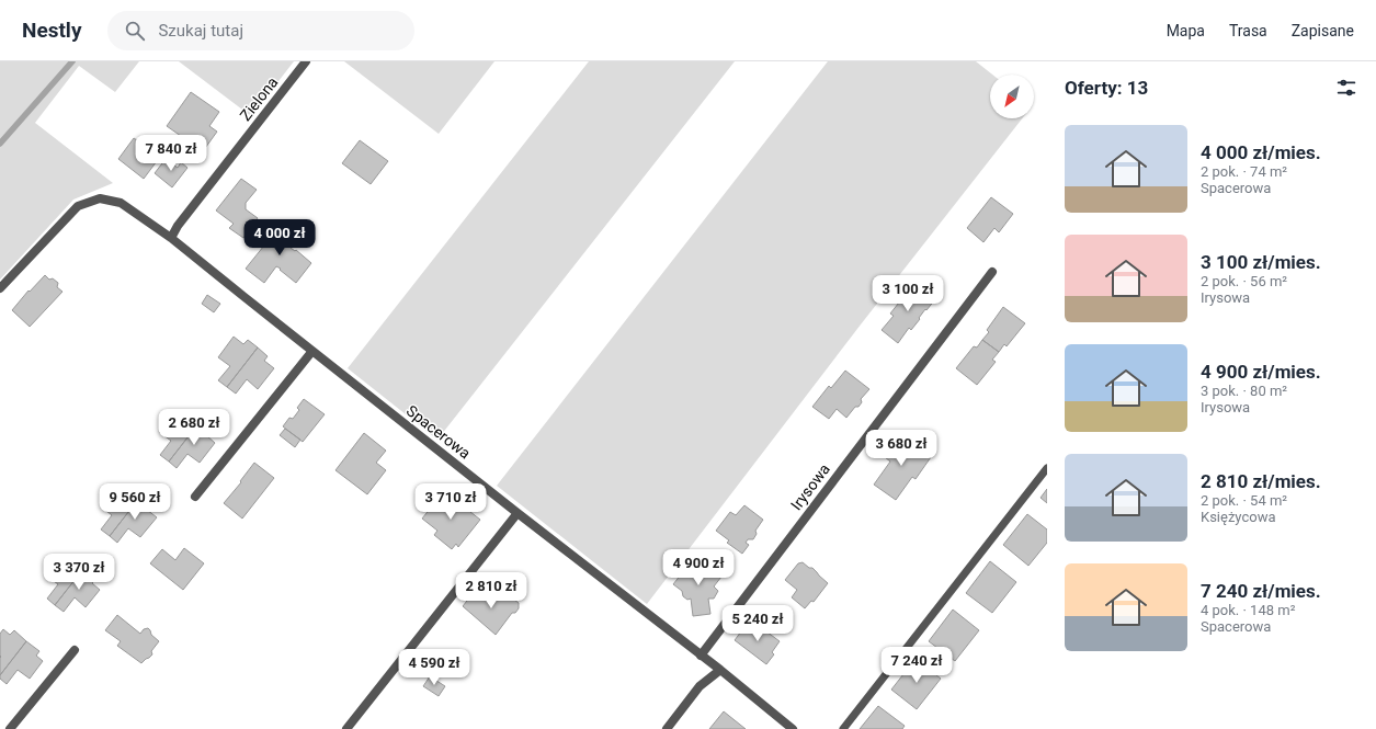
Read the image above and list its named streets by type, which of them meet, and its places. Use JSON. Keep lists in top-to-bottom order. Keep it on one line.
{"streets":{"street":["Zielona","Spacerowa","Irysowa"]},"crossings":[["Zielona","Spacerowa"],["Spacerowa","Irysowa"]],"north":"bottom left","page":{"header":"Nestly","search":"Szukaj tutaj","nav":["Mapa","Trasa","Zapisane"],"heading":"Oferty: 13","list":[{"name":"4 000 zł/mies.","note":"2 pok. · 74 m² · Spacerowa"},{"name":"3 100 zł/mies.","note":"2 pok. · 56 m² · Irysowa"},{"name":"4 900 zł/mies.","note":"3 pok. · 80 m² · Irysowa"},{"name":"2 810 zł/mies.","note":"2 pok. · 54 m² · Księżycowa"},{"name":"7 240 zł/mies.","note":"4 pok. · 148 m² · Spacerowa"}],"price":["7 840 zł","4 000 zł","3 100 zł","2 680 zł","3 680 zł","9 560 zł","3 710 zł","4 900 zł","3 370 zł","2 810 zł","5 240 zł","7 240 zł","4 590 zł"]}}
